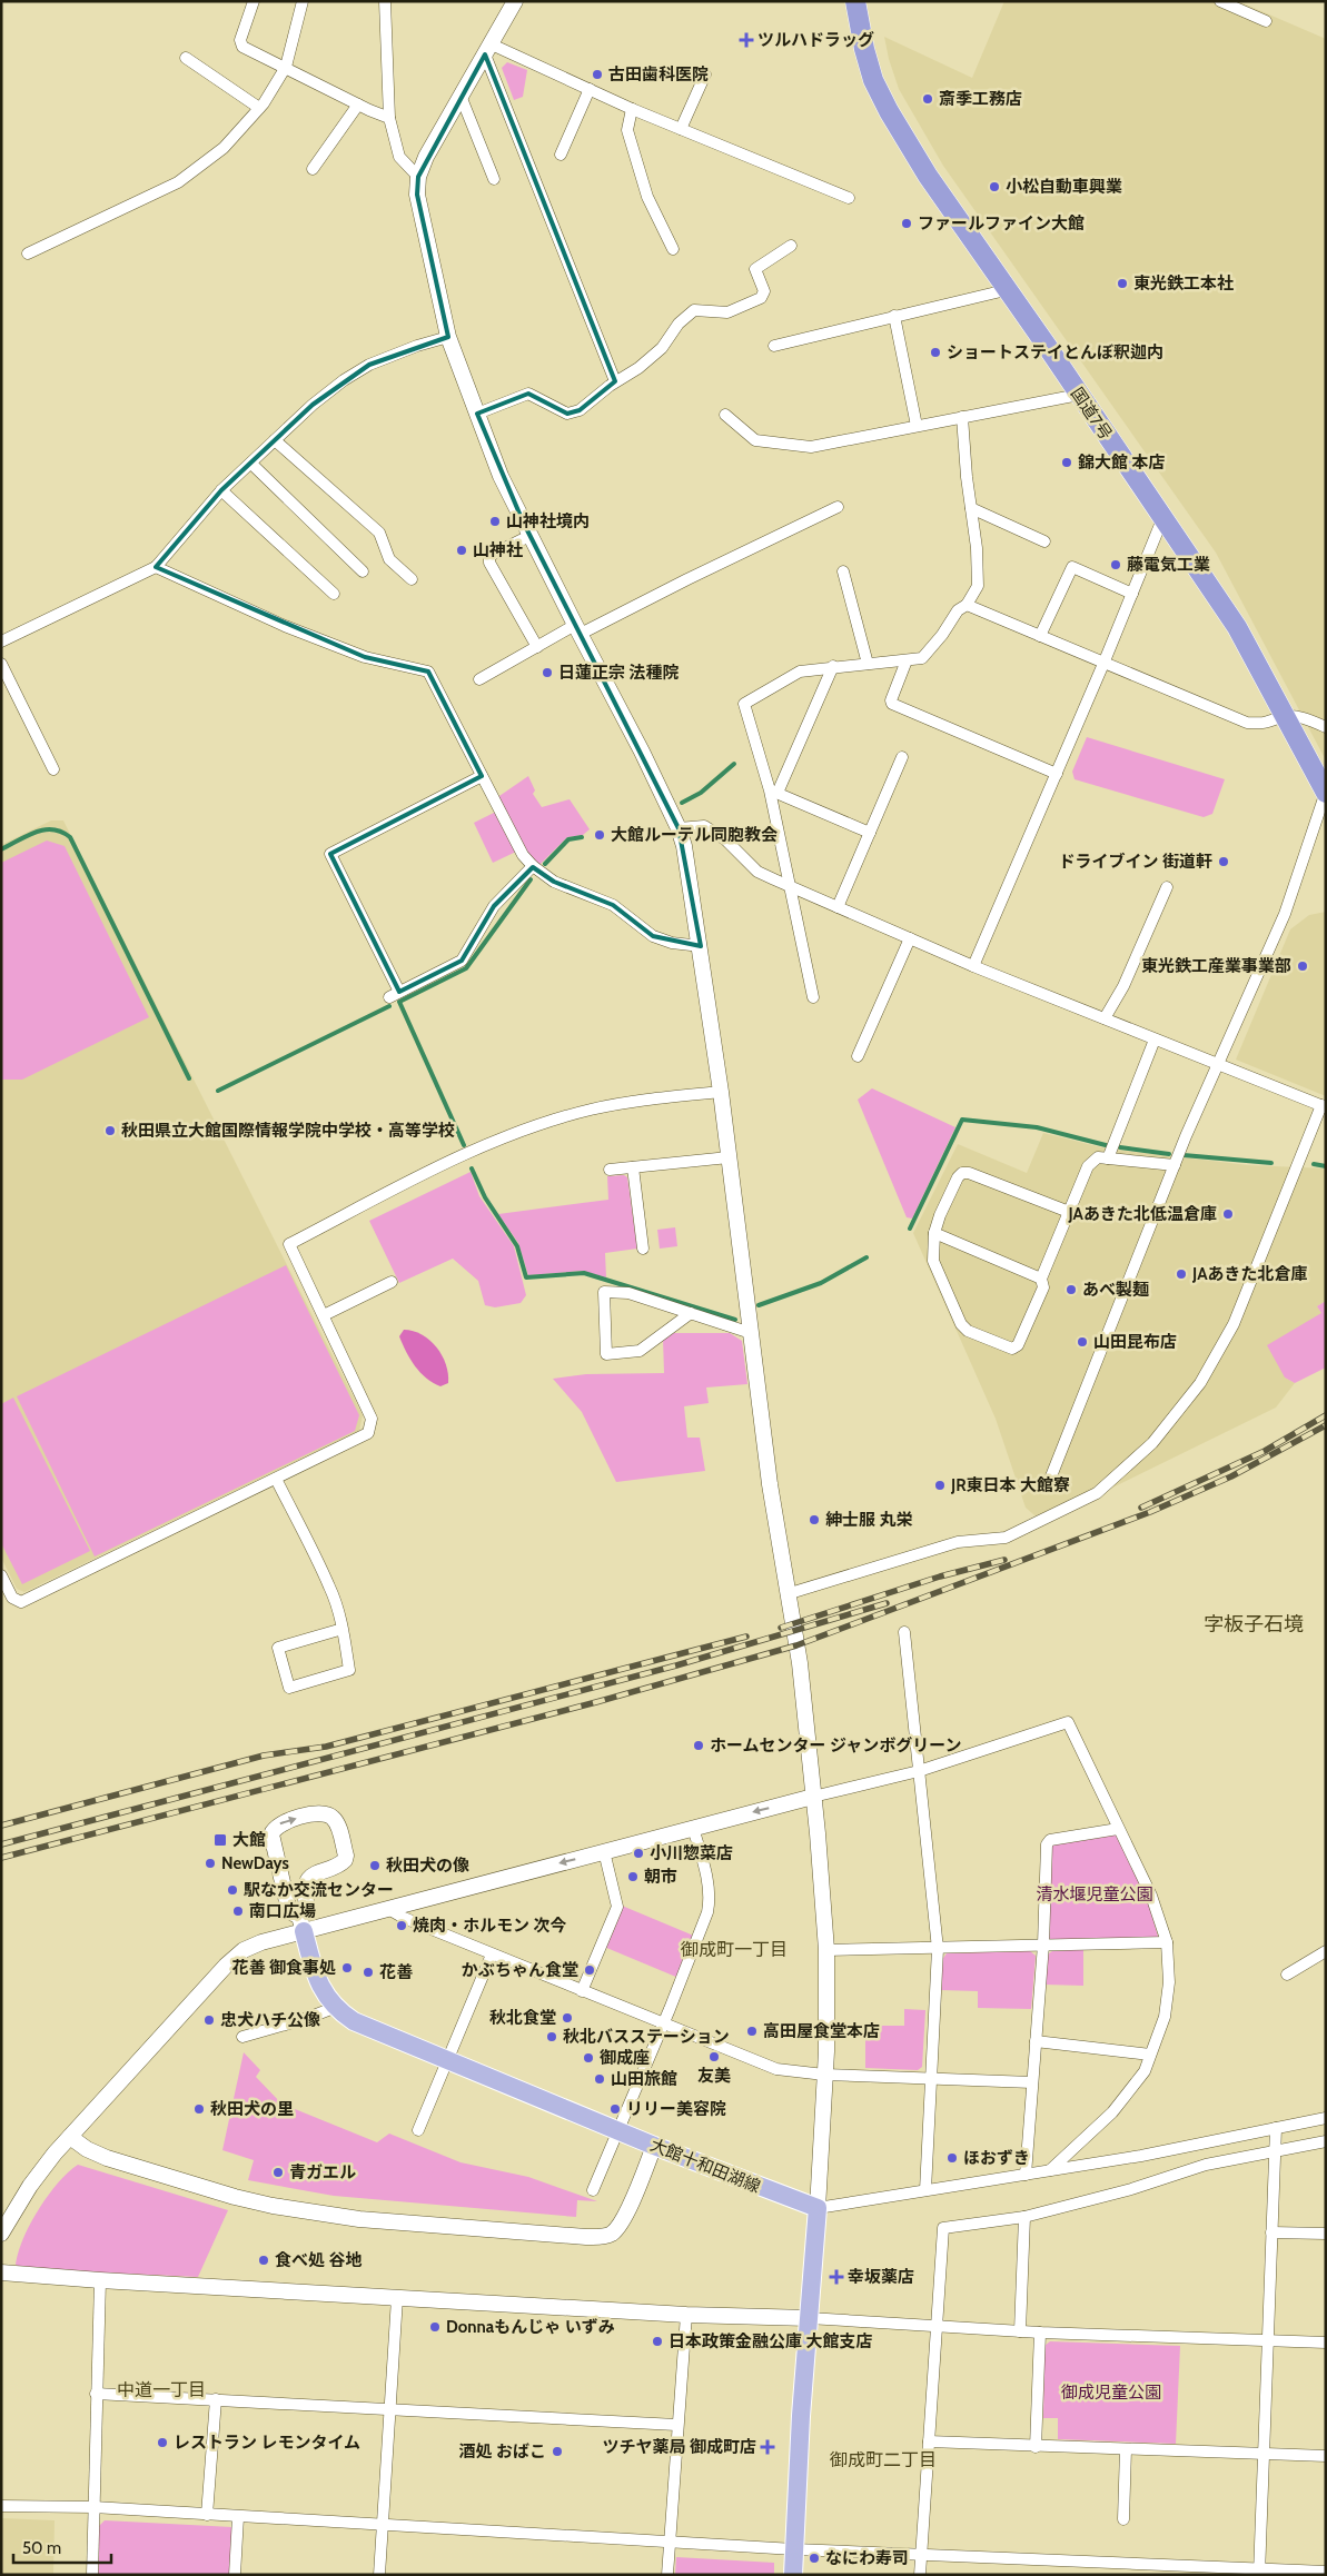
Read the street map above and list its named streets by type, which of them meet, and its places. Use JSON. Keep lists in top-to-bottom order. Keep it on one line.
{"streets":{"highway":["国道7号"],"main road":["大館十和田湖線"]},"districts":["字板子石境","御成町一丁目","中道一丁目","御成町二丁目"],"parks":["清水堰児童公園","御成児童公園"],"places":{"health":["ツルハドラッグ","幸坂薬店","ツチヤ薬局 御成町店"],"other":["古田歯科医院","斎季工務店","小松自動車興業","ファールファイン大館","東光鉄工本社","ショートステイとんぼ釈迦内","錦大館 本店","山神社境内","山神社","藤電気工業","日蓮正宗 法種院","大館ルーテル同胞教会","ドライブイン 街道軒","東光鉄工産業事業部","秋田県立大館国際情報学院中学校・高等学校","JAあきた北低温倉庫","JAあきた北倉庫","あべ製麺","山田昆布店","JR東日本 大館寮","紳士服 丸栄","ホームセンター ジャンボグリーン","小川惣菜店","NewDays","秋田犬の像","朝市","駅なか交流センター","南口広場","焼肉・ホルモン 次今","花善 御食事処","かぶちゃん食堂","花善","秋北食堂","忠犬ハチ公像","高田屋食堂本店","秋北バスステーション","友美","御成座","山田旅館","秋田犬の里","リリー美容院","ほおずき","青ガエル","食べ処 谷地","Donnaもんじゃ いずみ","日本政策金融公庫 大館支店","レストラン レモンタイム","酒処 おばこ","なにわ寿司"],"transit":["大館"]},"scale_bar":"50 m"}
